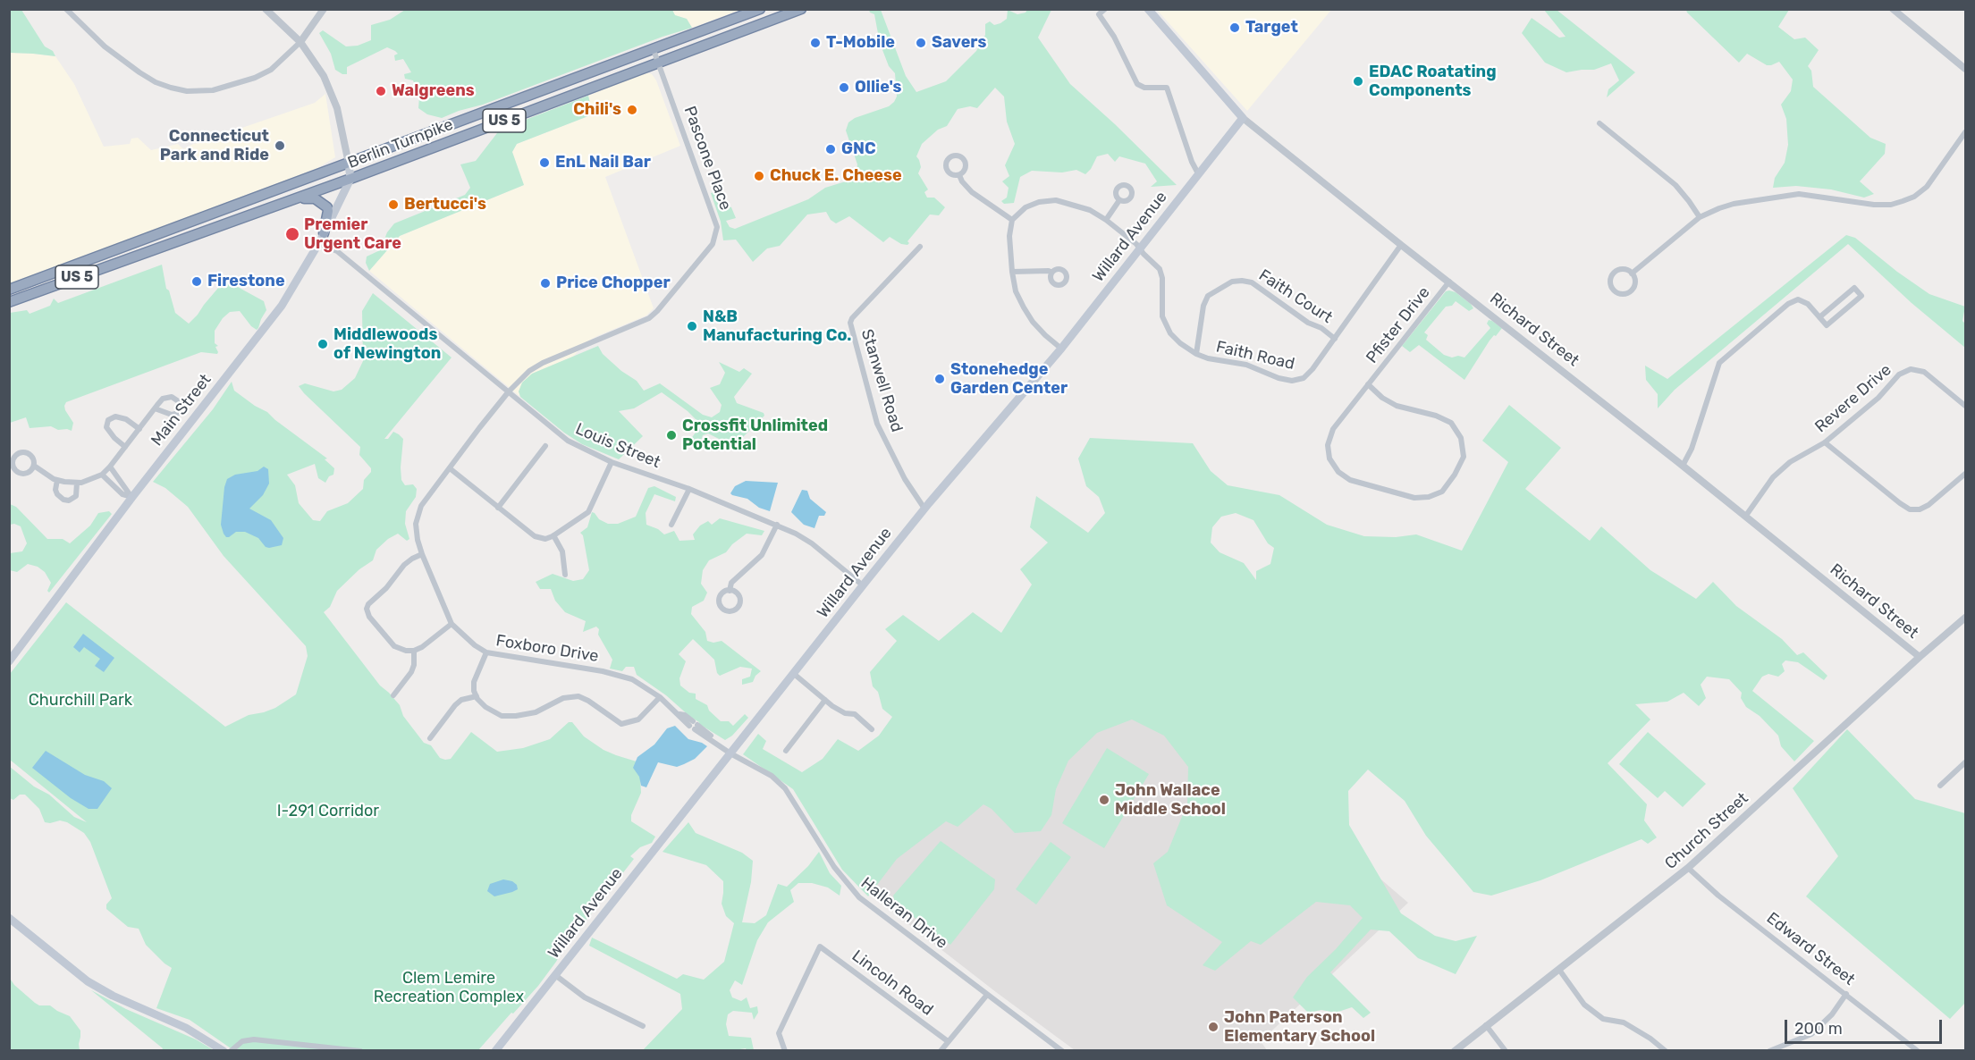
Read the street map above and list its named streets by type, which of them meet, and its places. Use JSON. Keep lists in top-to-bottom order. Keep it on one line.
{"streets":{"highway":["US 5","Berlin Turnpike"],"main road":["Willard Avenue","Richard Street","Main Street"],"street":["Pascone Place","Faith Court","Pfister Drive","Faith Road","Stanwell Road","Revere Drive","Louis Street","Foxboro Drive","Church Street","Halleran Drive","Edward Street","Lincoln Road"]},"crossings":[["Berlin Turnpike","Pascone Place"],["Berlin Turnpike","Main Street"],["Pascone Place","Louis Street"],["Pascone Place","Foxboro Drive"],["Willard Avenue","Richard Street"],["Willard Avenue","Faith Road"],["Willard Avenue","Stanwell Road"],["Willard Avenue","Louis Street"],["Willard Avenue","Foxboro Drive"],["Willard Avenue","Halleran Drive"],["Faith Court","Faith Road"],["Pfister Drive","Richard Street"],["Richard Street","Faith Road"],["Richard Street","Revere Drive"],["Richard Street","Church Street"],["Main Street","Louis Street"],["Louis Street","Foxboro Drive"],["Foxboro Drive","Halleran Drive"],["Church Street","Edward Street"]],"parks":["Churchill Park","I-291 Corridor","Clem Lemire Recreation Complex"],"places":["Target","T-Mobile","Savers","EDAC Roatating Components","Ollie's","Walgreens","Chili's","Connecticut Park and Ride","GNC","EnL Nail Bar","Chuck E. Cheese","Bertucci's","Premier Urgent Care","Firestone","Price Chopper","N&B Manufacturing Co.","Middlewoods of Newington","Stonehedge Garden Center","Crossfit Unlimited Potential","John Wallace Middle School","John Paterson Elementary School"],"scale_bar":"200 m"}
